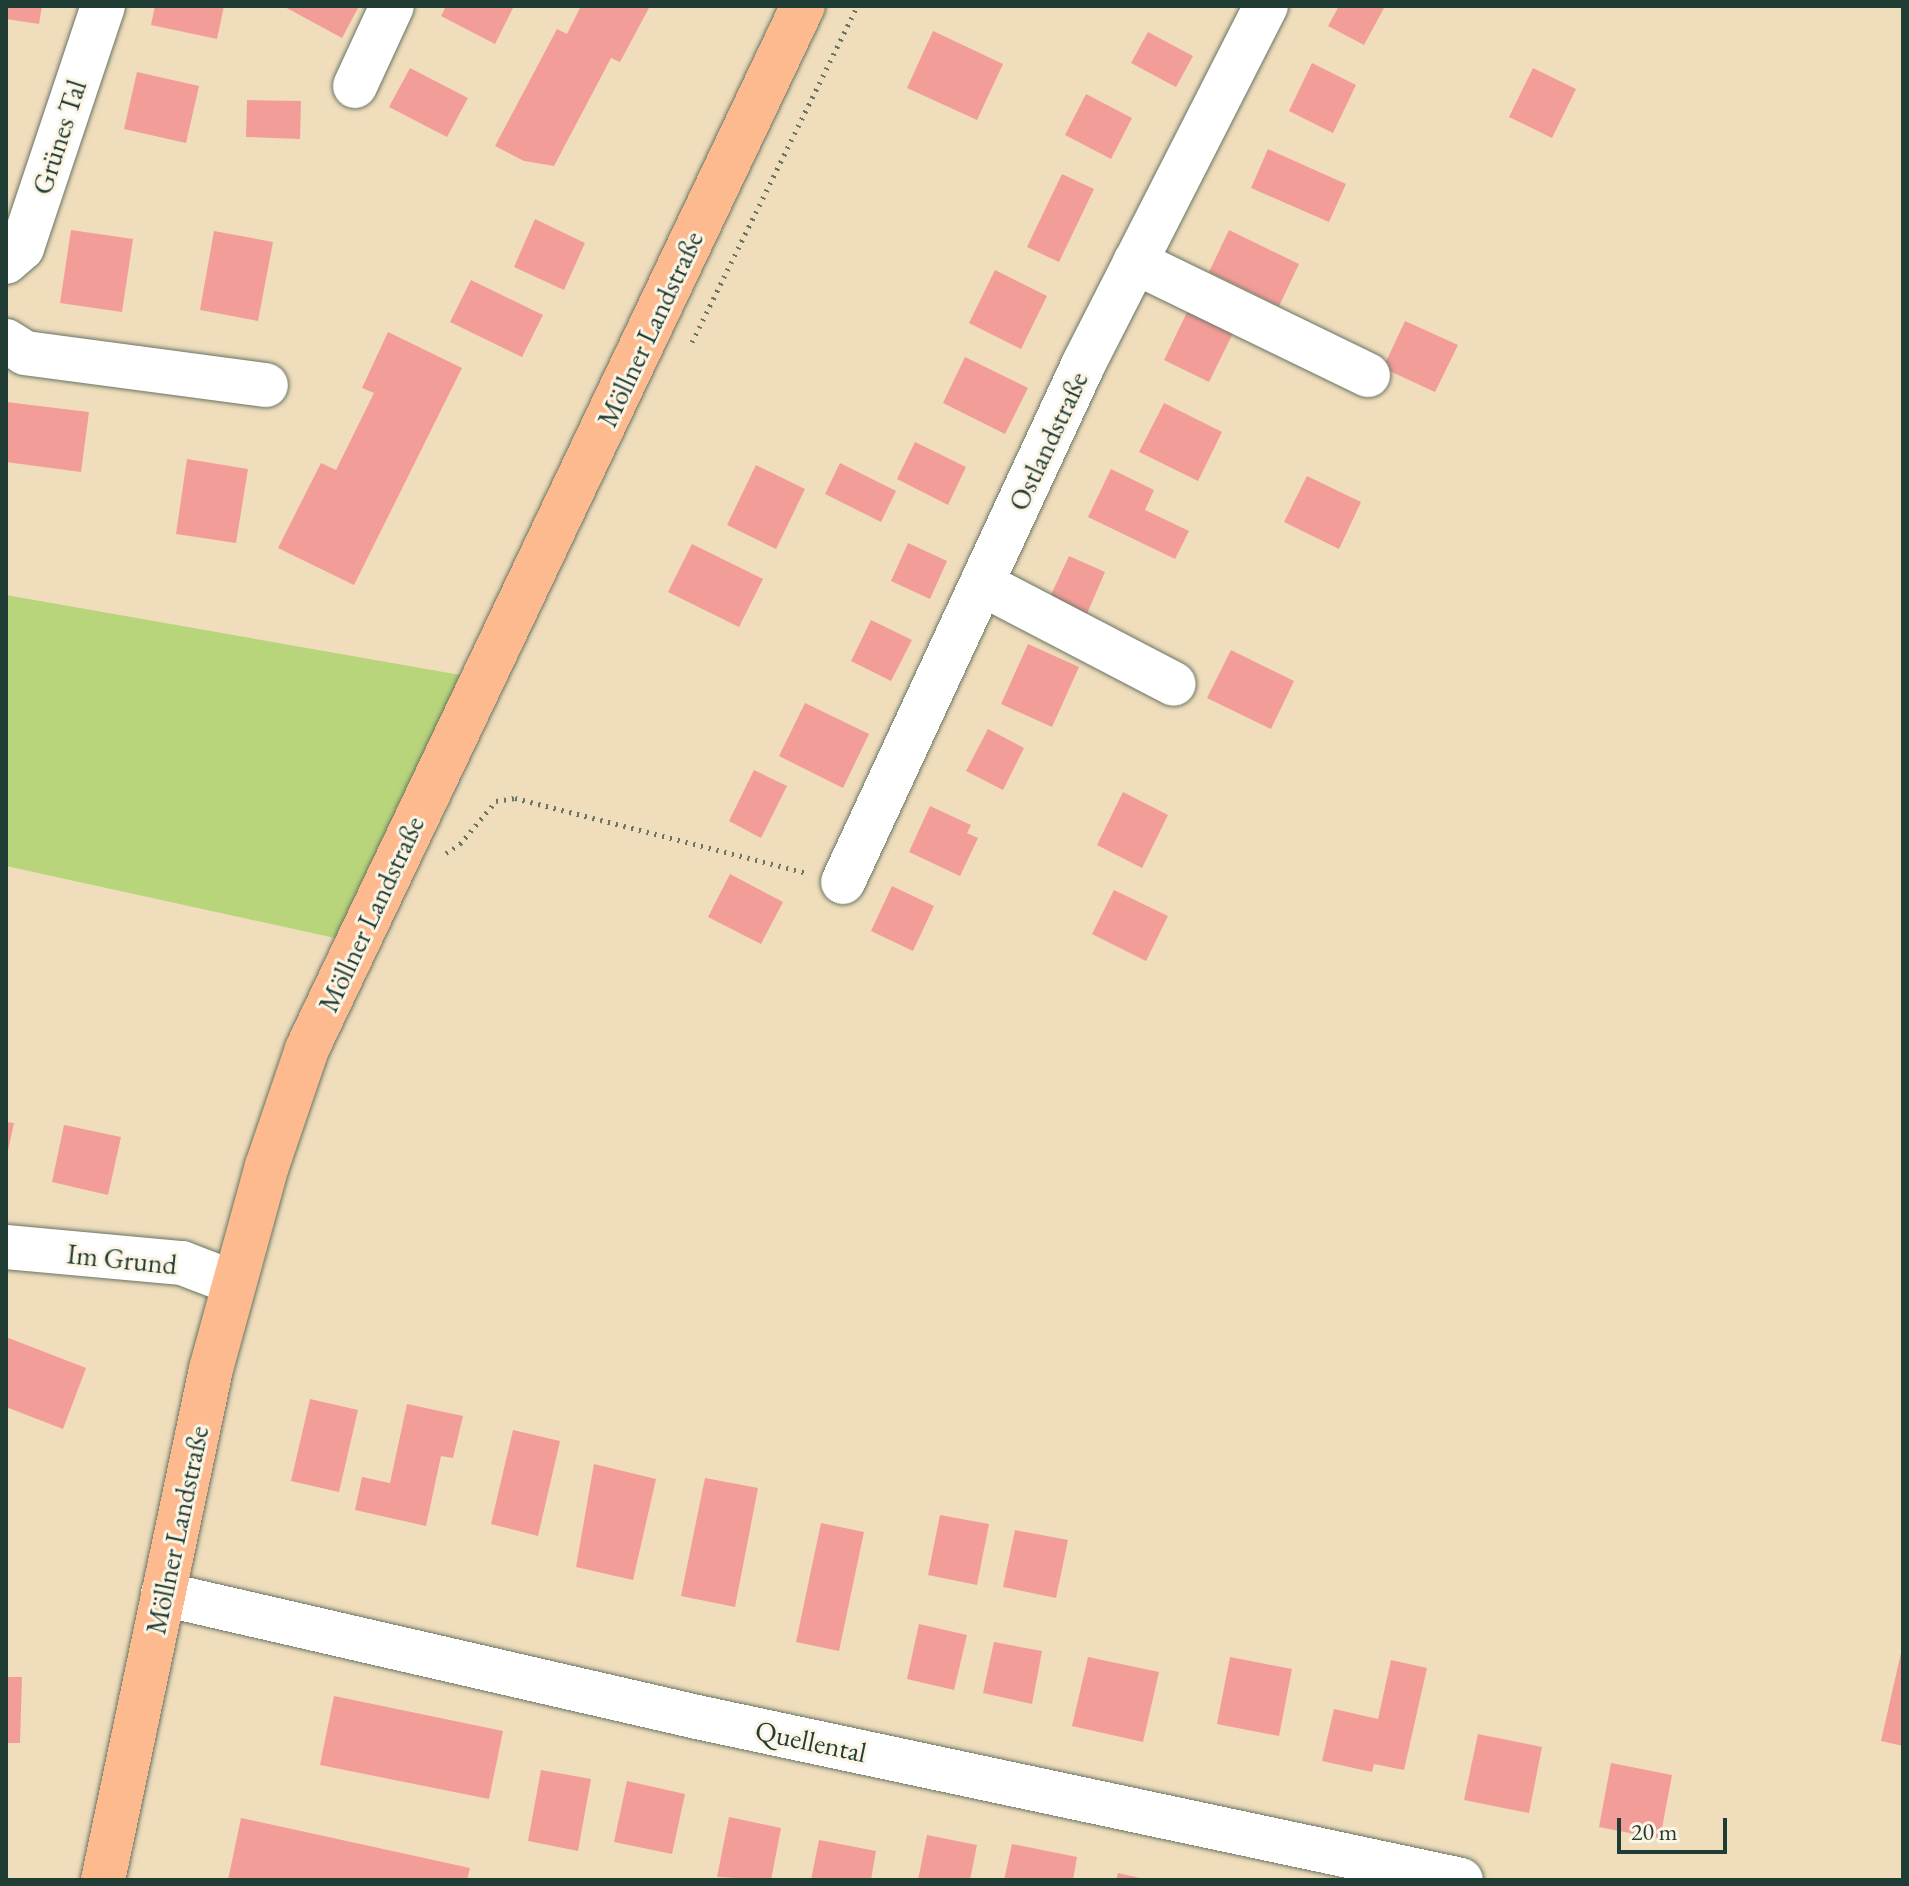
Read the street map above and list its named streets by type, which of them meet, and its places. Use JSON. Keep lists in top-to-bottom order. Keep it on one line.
{"streets":{"main road":["Möllner Landstraße"],"street":["Grünes Tal","Ostlandstraße","Im Grund","Quellental"]},"crossings":[["Möllner Landstraße","Im Grund"],["Möllner Landstraße","Quellental"]],"scale_bar":"20 m"}
